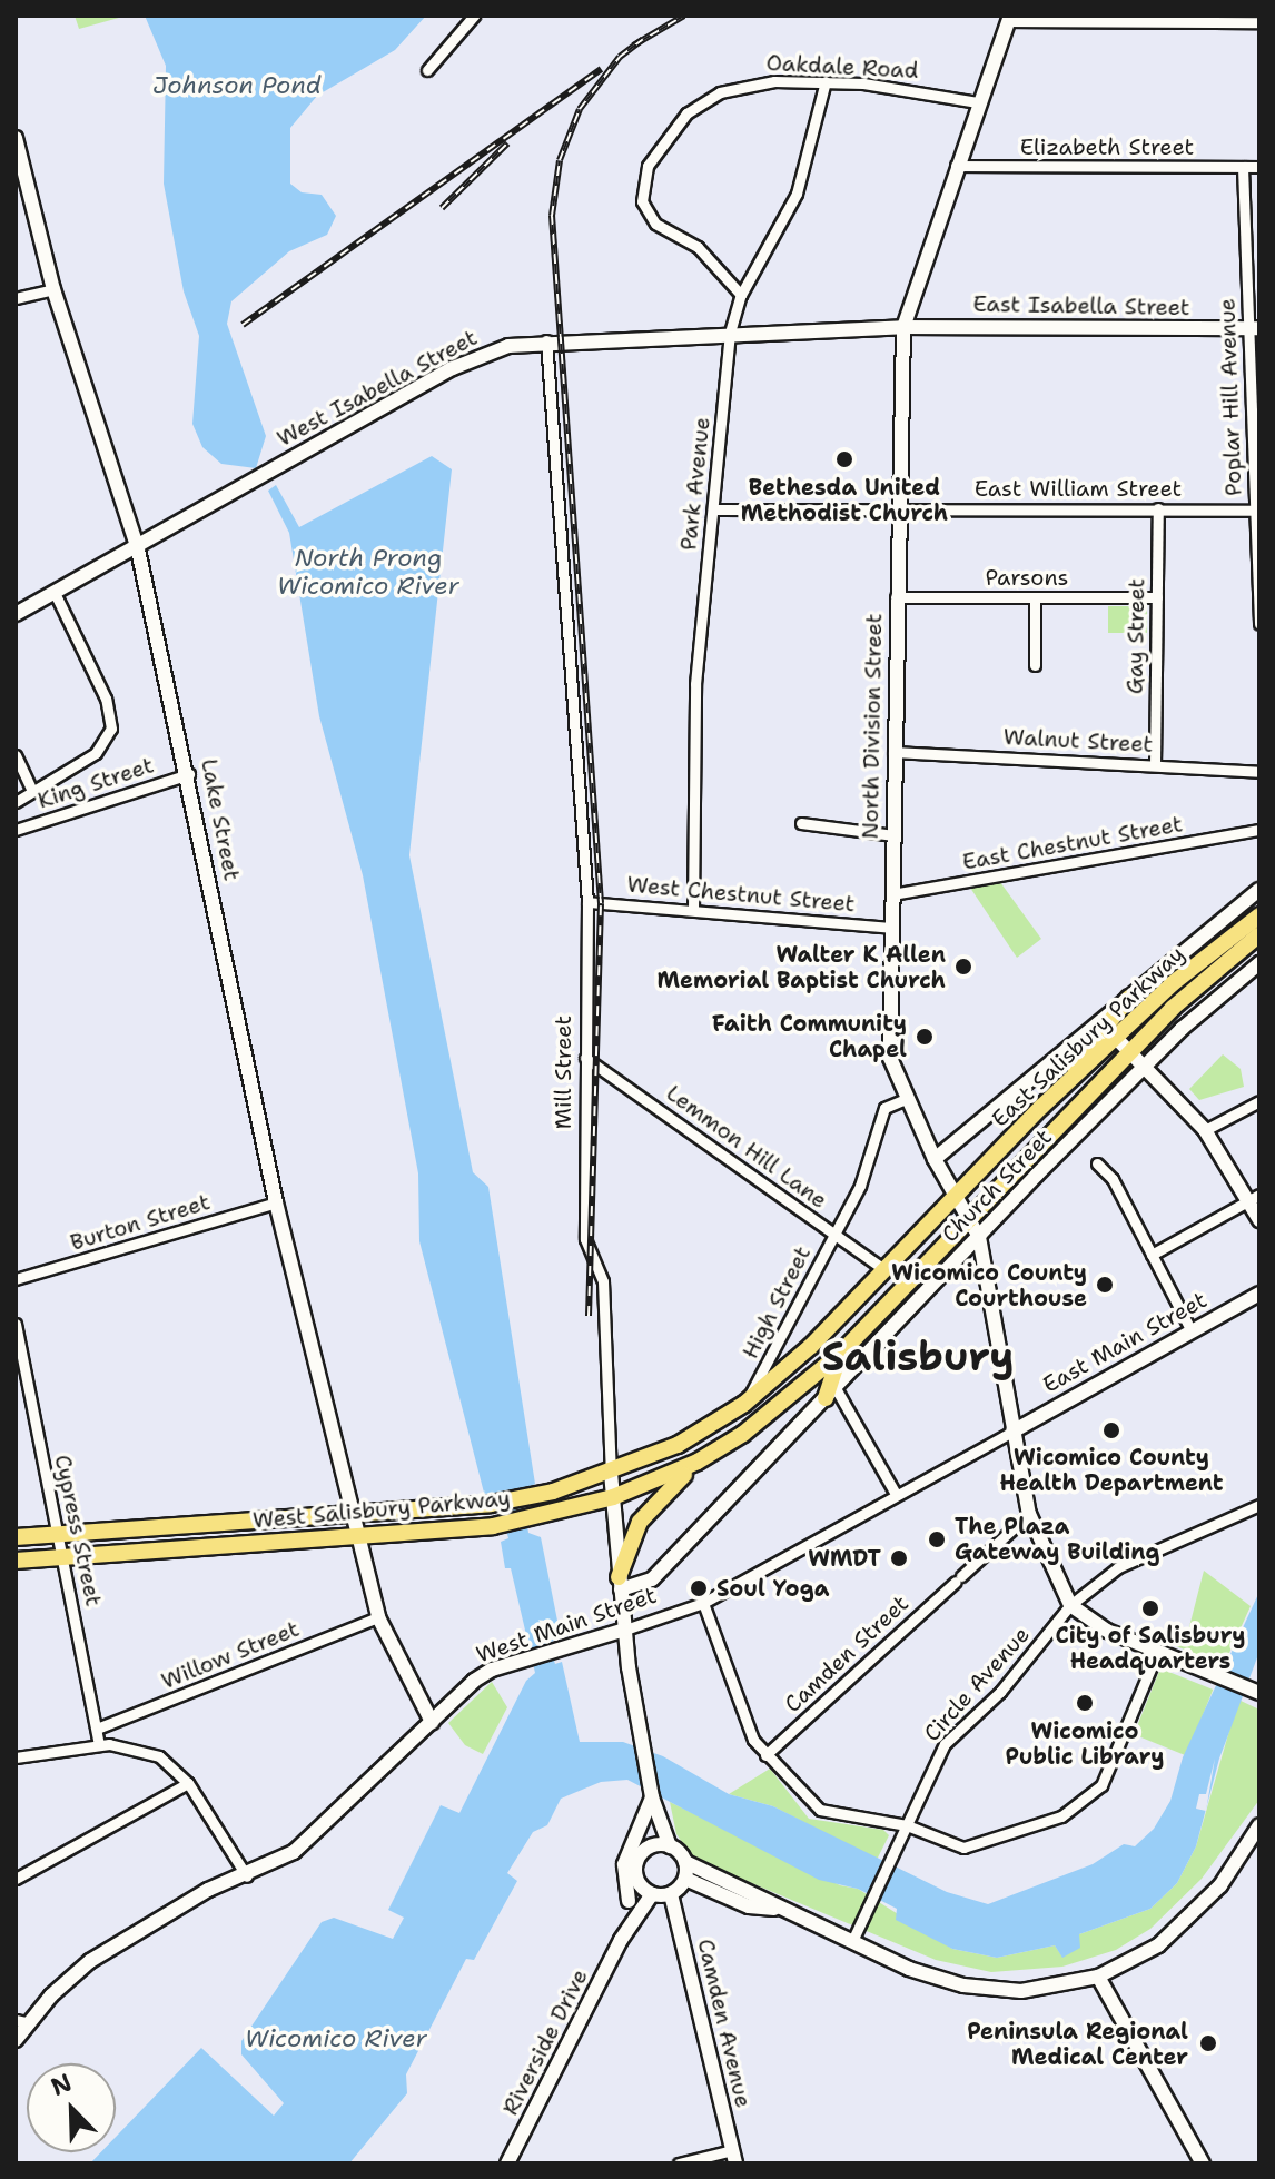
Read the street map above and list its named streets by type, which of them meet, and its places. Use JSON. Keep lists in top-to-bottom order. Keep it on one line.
{"streets":{"main road":["East Salisbury Parkway","West Salisbury Parkway"],"street":["Oakdale Road","Elizabeth Street","East Isabella Street","West Isabella Street","Poplar Hill Avenue","Park Avenue","East William Street","Parsons","Gay Street","North Division Street","Walnut Street","King Street","Lake Street","East Chestnut Street","West Chestnut Street","Mill Street","Lemmon Hill Lane","Church Street","Burton Street","High Street","East Main Street","Cypress Street","West Main Street","Camden Street","Willow Street","Circle Avenue","Camden Avenue","Riverside Drive"]},"crossings":[["Oakdale Road","Park Avenue"],["Oakdale Road","North Division Street"],["Elizabeth Street","Poplar Hill Avenue"],["Elizabeth Street","North Division Street"],["East Isabella Street","West Isabella Street"],["East Isabella Street","Poplar Hill Avenue"],["East Isabella Street","North Division Street"],["West Isabella Street","Park Avenue"],["West Isabella Street","North Division Street"],["West Isabella Street","Lake Street"],["West Isabella Street","Mill Street"],["Poplar Hill Avenue","East William Street"],["Park Avenue","East William Street"],["Park Avenue","West Chestnut Street"],["East William Street","Gay Street"],["East William Street","North Division Street"],["Parsons","Gay Street"],["Parsons","North Division Street"],["Gay Street","Walnut Street"],["North Division Street","Walnut Street"],["North Division Street","East Chestnut Street"],["North Division Street","West Chestnut Street"],["North Division Street","East Salisbury Parkway"],["North Division Street","Church Street"],["North Division Street","High Street"],["North Division Street","East Main Street"],["North Division Street","West Salisbury Parkway"],["North Division Street","West Main Street"],["North Division Street","Camden Street"],["North Division Street","Circle Avenue"],["King Street","Lake Street"],["Lake Street","Burton Street"],["Lake Street","West Salisbury Parkway"],["Lake Street","West Main Street"],["Lake Street","Willow Street"],["West Chestnut Street","Mill Street"],["East Salisbury Parkway","West Salisbury Parkway"],["Mill Street","Lemmon Hill Lane"],["Mill Street","Church Street"],["Mill Street","West Salisbury Parkway"],["Mill Street","West Main Street"],["Mill Street","Camden Avenue"],["Mill Street","Riverside Drive"],["Lemmon Hill Lane","High Street"],["Lemmon Hill Lane","West Salisbury Parkway"],["High Street","West Salisbury Parkway"],["East Main Street","West Main Street"],["West Salisbury Parkway","Cypress Street"],["Cypress Street","Willow Street"],["Camden Avenue","Riverside Drive"]],"districts":["Salisbury"],"water":["Johnson Pond","North Prong Wicomico River","Wicomico River"],"places":["Bethesda United Methodist Church","Walter K Allen Memorial Baptist Church","Faith Community Chapel","Wicomico County Courthouse","Wicomico County Health Department","The Plaza Gateway Building","WMDT","Soul Yoga","City of Salisbury Headquarters","Wicomico Public Library","Peninsula Regional Medical Center"],"north":"top left"}
